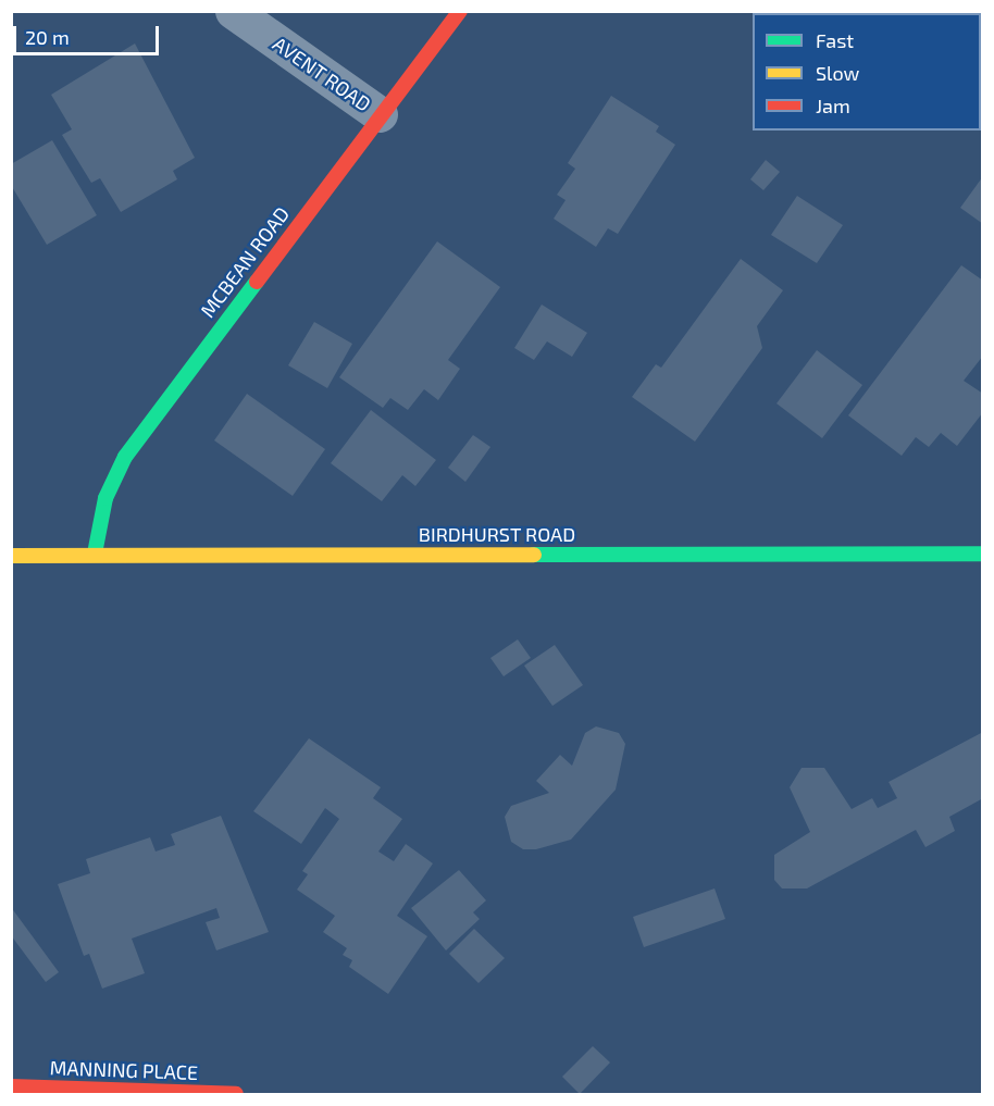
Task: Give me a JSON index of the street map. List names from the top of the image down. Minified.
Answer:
{"streets":{"street":["AVENT ROAD","MCBEAN ROAD","BIRDHURST ROAD","MANNING PLACE"]},"crossings":[["AVENT ROAD","MCBEAN ROAD"],["MCBEAN ROAD","BIRDHURST ROAD"]],"legend":["Fast","Slow","Jam"],"scale_bar":"20 m"}
